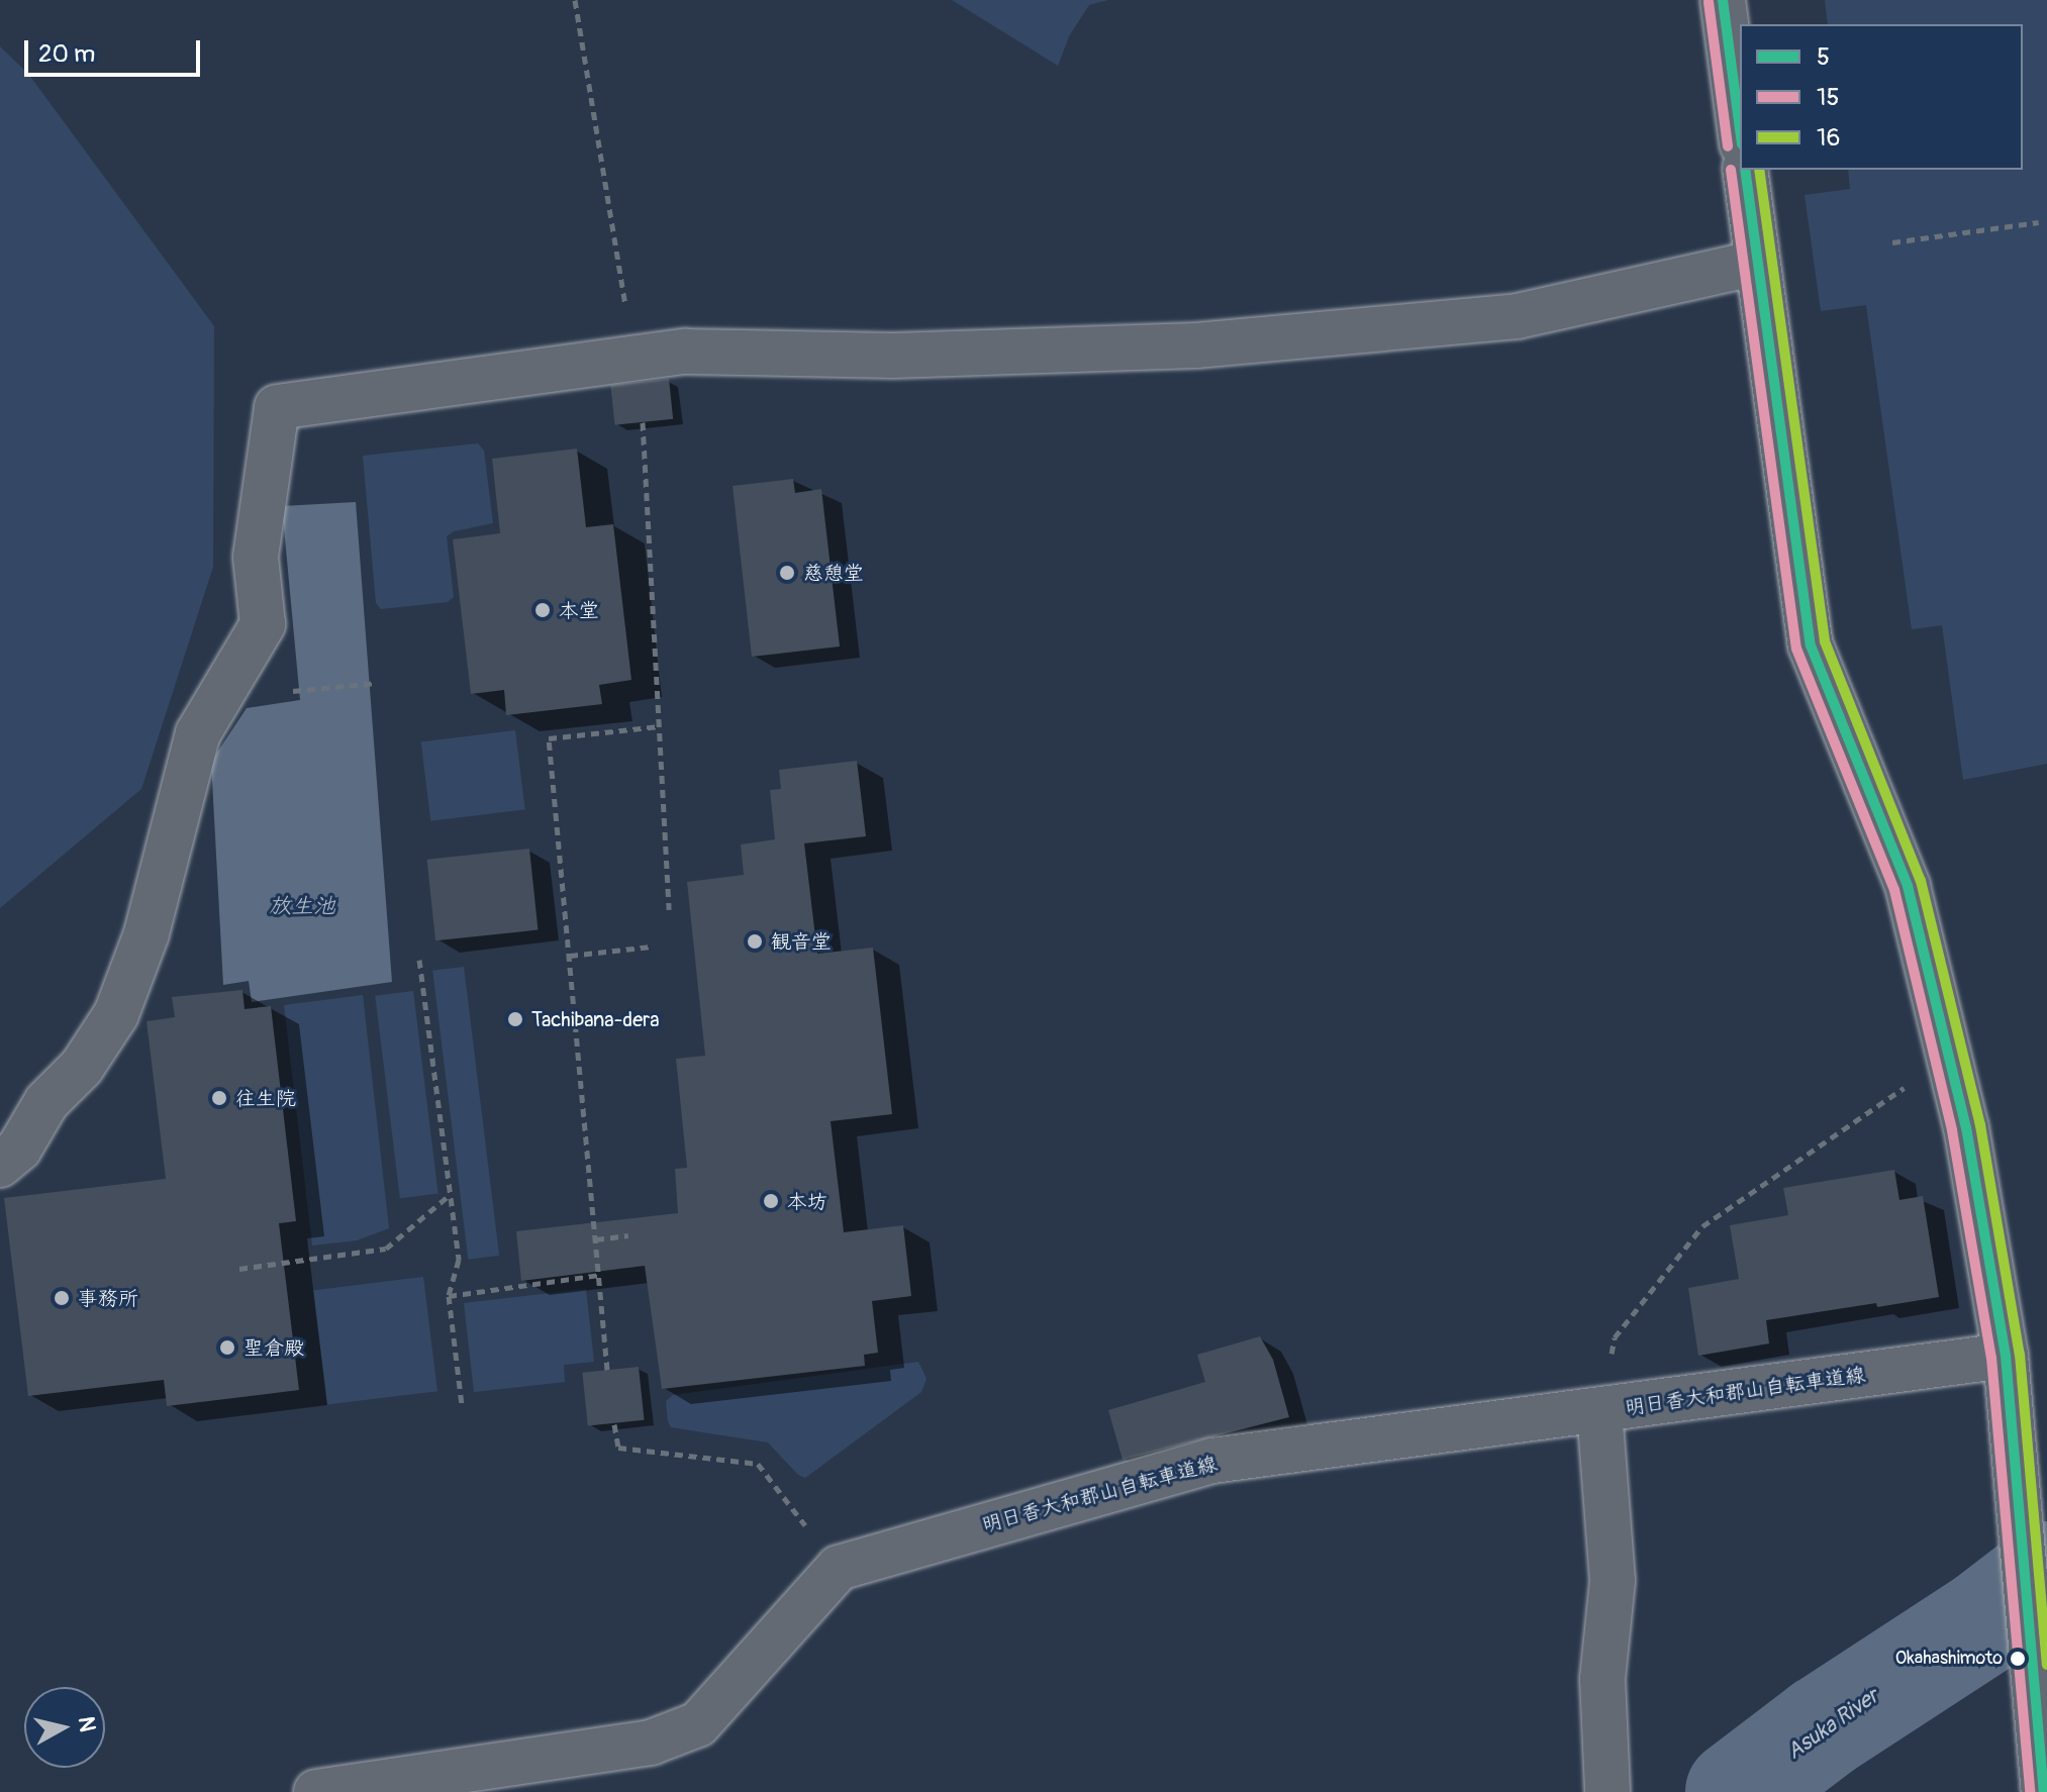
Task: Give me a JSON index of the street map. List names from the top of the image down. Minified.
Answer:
{"streets":{"street":["明日香大和郡山自転車道線"]},"water":["放生池","Asuka River"],"places":["慈憩堂","本堂","観音堂","Tachibana-dera","往生院","本坊","事務所","聖倉殿","Okahashimoto"],"lines":["transit line 5","transit line 15","transit line 16"],"legend":["5","15","16"],"scale_bar":"20 m","north":"right"}
